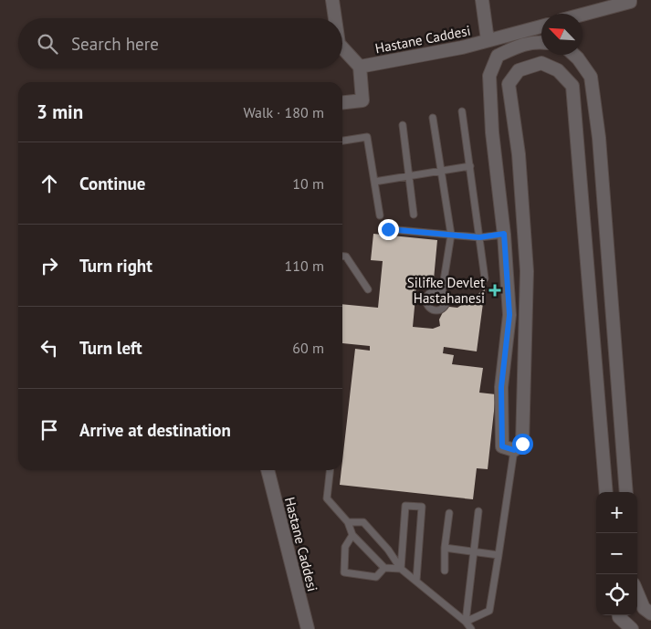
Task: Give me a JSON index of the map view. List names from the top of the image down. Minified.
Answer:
{"streets":{"street":["Hastane Caddesi"]},"places":{"health":["Silifke Devlet Hastahanesi"]},"north":"top left","page":{"search":"Search here","heading":["3 min","Walk · 180 m"],"list":[["Continue","10 m"],["Turn right","110 m"],["Turn left","60 m"],"Arrive at destination"],"map_buttons":["+","−"]}}
